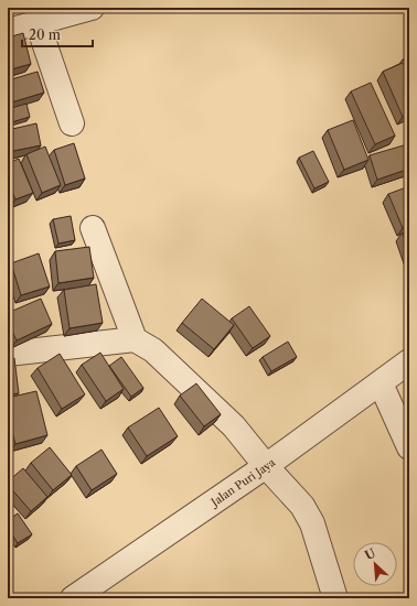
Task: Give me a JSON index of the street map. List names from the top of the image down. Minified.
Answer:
{"streets":{"street":["Jalan Puri Jaya"]},"scale_bar":"20 m","north":"top left"}
